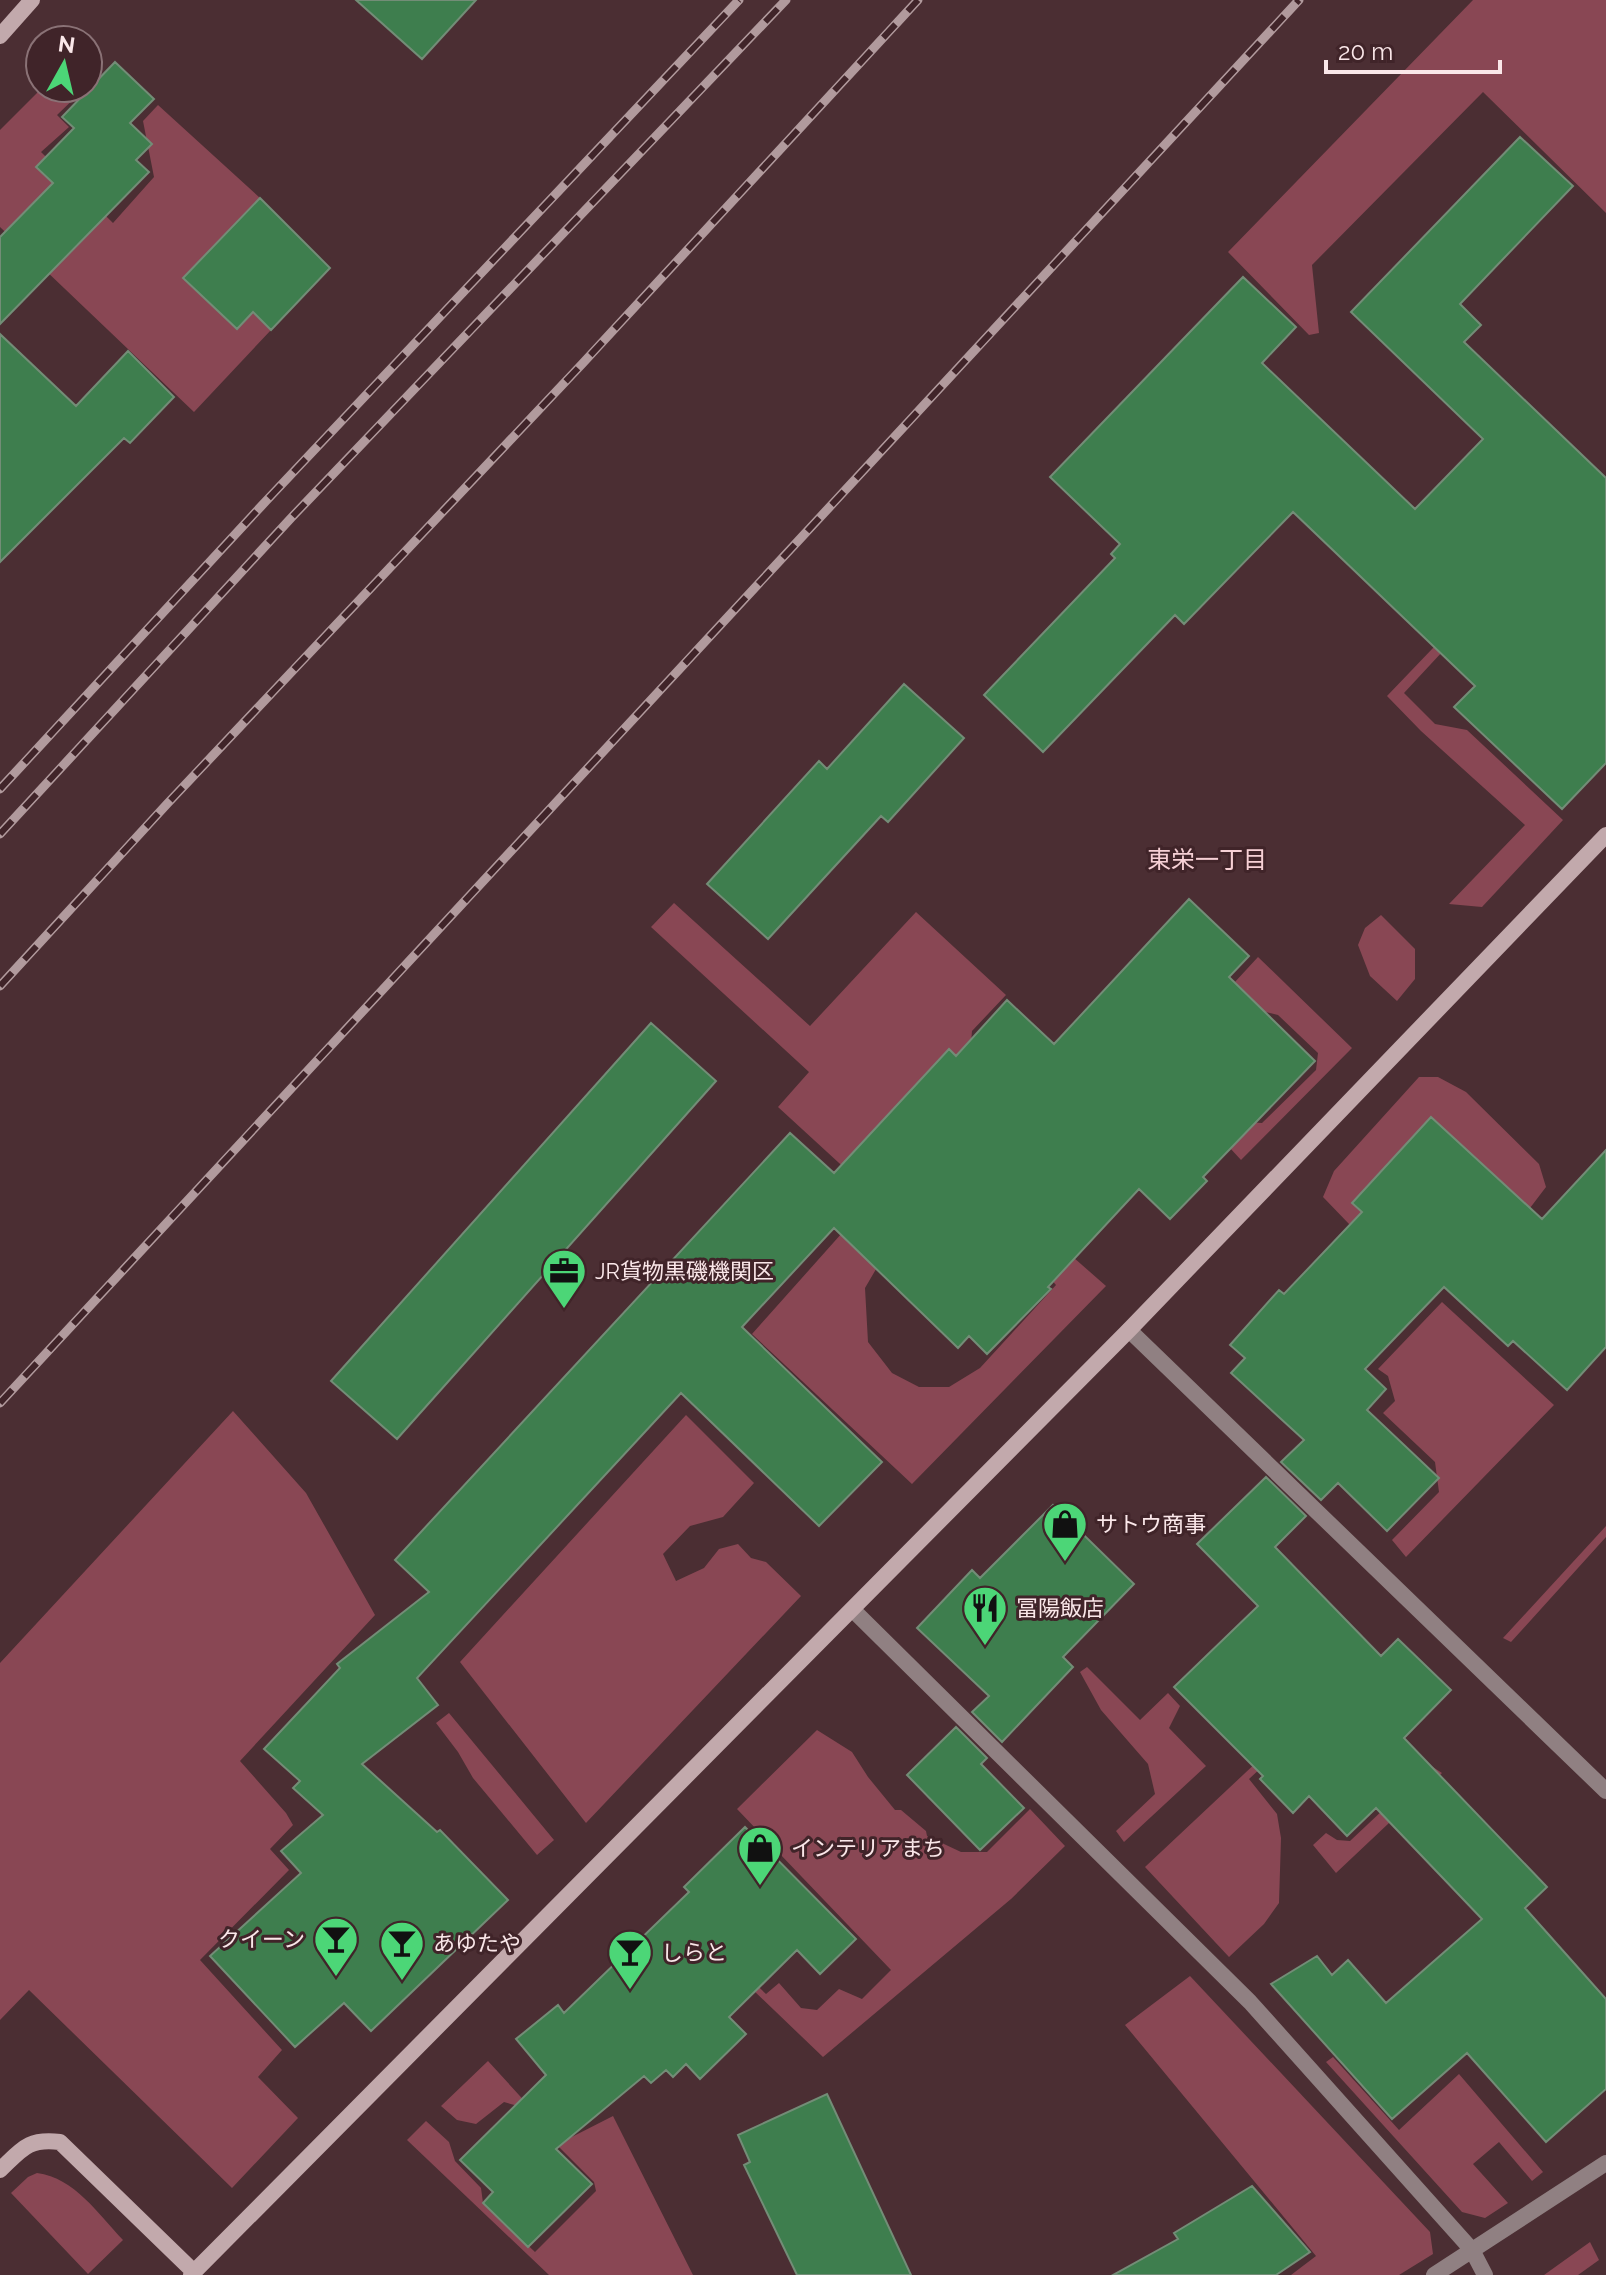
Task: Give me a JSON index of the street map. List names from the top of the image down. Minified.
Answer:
{"districts":["東栄一丁目"],"places":{"office":["JR貨物黒磯機関区"],"shop":["サトウ商事","インテリアまち"],"restaurant":["冨陽飯店"],"bar":["クイーン","あゆたや","しらと"]},"scale_bar":"20 m","north":"top"}
